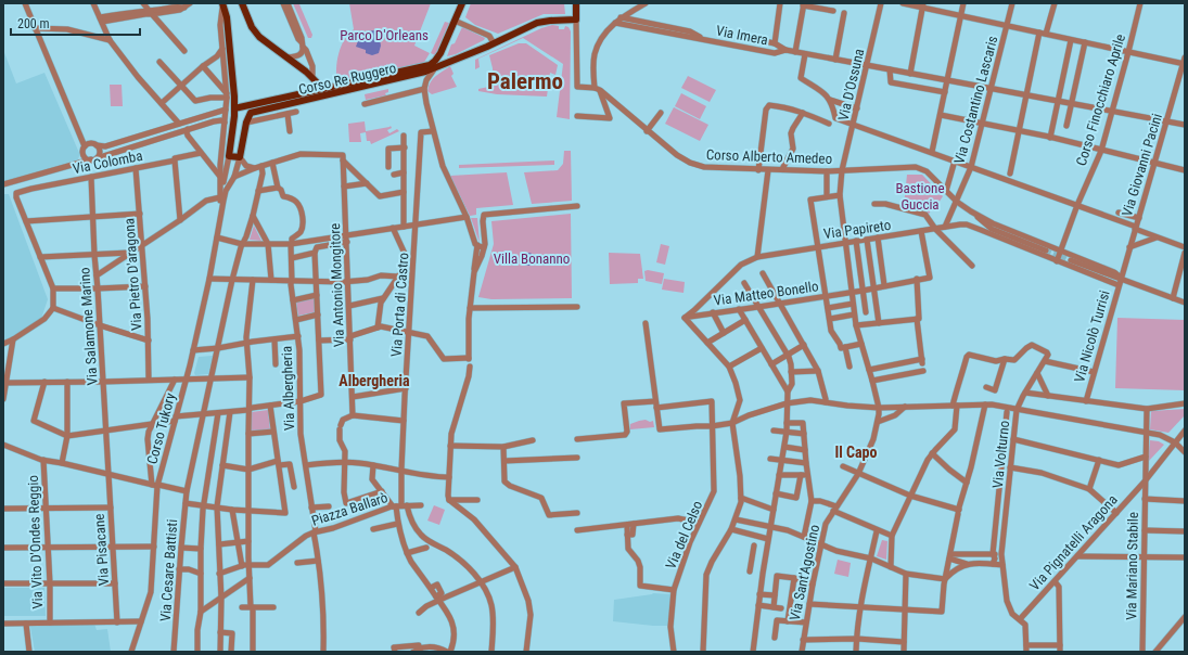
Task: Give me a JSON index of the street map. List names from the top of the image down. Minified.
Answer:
{"streets":{"main road":["Corso Re Ruggero","Corso Tukory"],"street":["Via Imera","Via D'Ossuna","Via Costantino Lascaris","Corso Finocchiaro Aprile","Corso Alberto Amedeo","Via Colomba","Via Giovanni Pacini","Via Papireto","Via Pietro D'aragona","Via Antonio Mongitore","Via Matteo Bonello","Via Porta di Castro","Via Salamone Marino","Via Nicolò Turrisi","Via Albergheria","Via Volturno","Piazza Ballarò","Via del Celso","Via Vito D'Ondes Reggio","Via Pignatelli Aragona","Via Pisacane","Via Mariano Stabile","Via Cesare Battisti","Via Sant'Agostino"]},"crossings":[["Via Imera","Via D'Ossuna"],["Via Imera","Via Costantino Lascaris"],["Via Imera","Corso Finocchiaro Aprile"],["Via Imera","Via Giovanni Pacini"],["Corso Re Ruggero","Corso Tukory"],["Via D'Ossuna","Corso Alberto Amedeo"],["Via D'Ossuna","Via Papireto"],["Via D'Ossuna","Via Matteo Bonello"],["Via D'Ossuna","Via Sant'Agostino"],["Via Costantino Lascaris","Corso Alberto Amedeo"],["Via Costantino Lascaris","Via Papireto"],["Corso Finocchiaro Aprile","Corso Alberto Amedeo"],["Corso Finocchiaro Aprile","Via Papireto"],["Corso Alberto Amedeo","Via Giovanni Pacini"],["Corso Alberto Amedeo","Via Nicolò Turrisi"],["Via Colomba","Via Pietro D'aragona"],["Via Colomba","Via Salamone Marino"],["Via Giovanni Pacini","Via Nicolò Turrisi"],["Via Papireto","Via Matteo Bonello"],["Via Matteo Bonello","Via Sant'Agostino"],["Via Porta di Castro","Piazza Ballarò"],["Via Salamone Marino","Via Pisacane"],["Via Albergheria","Piazza Ballarò"],["Via Albergheria","Via Cesare Battisti"],["Via Volturno","Via Pignatelli Aragona"],["Via Pignatelli Aragona","Via Mariano Stabile"]],"districts":["Palermo","Albergheria","Il Capo"],"parks":["Parco D'Orleans","Bastione Guccia","Villa Bonanno"],"scale_bar":"200 m"}
